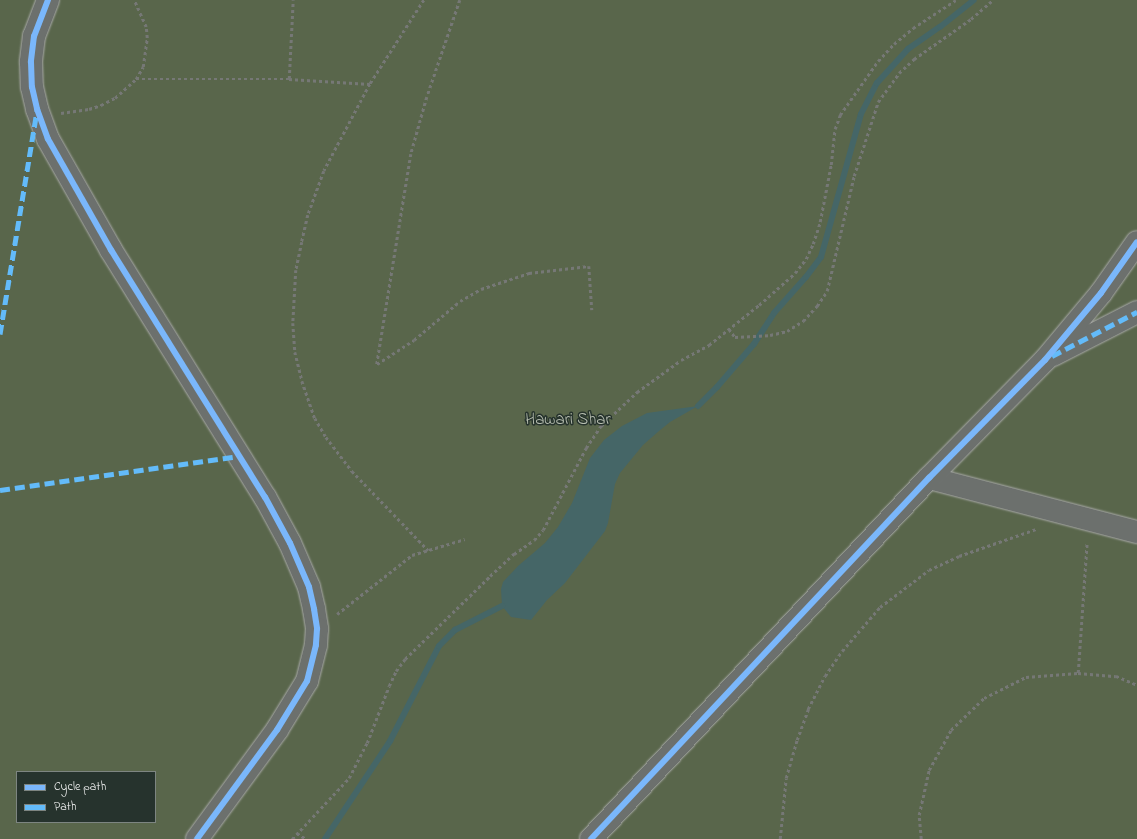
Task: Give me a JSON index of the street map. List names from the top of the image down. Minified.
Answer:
{"parks":["Hawari Shar"],"legend":["Cycle path","Path"]}
